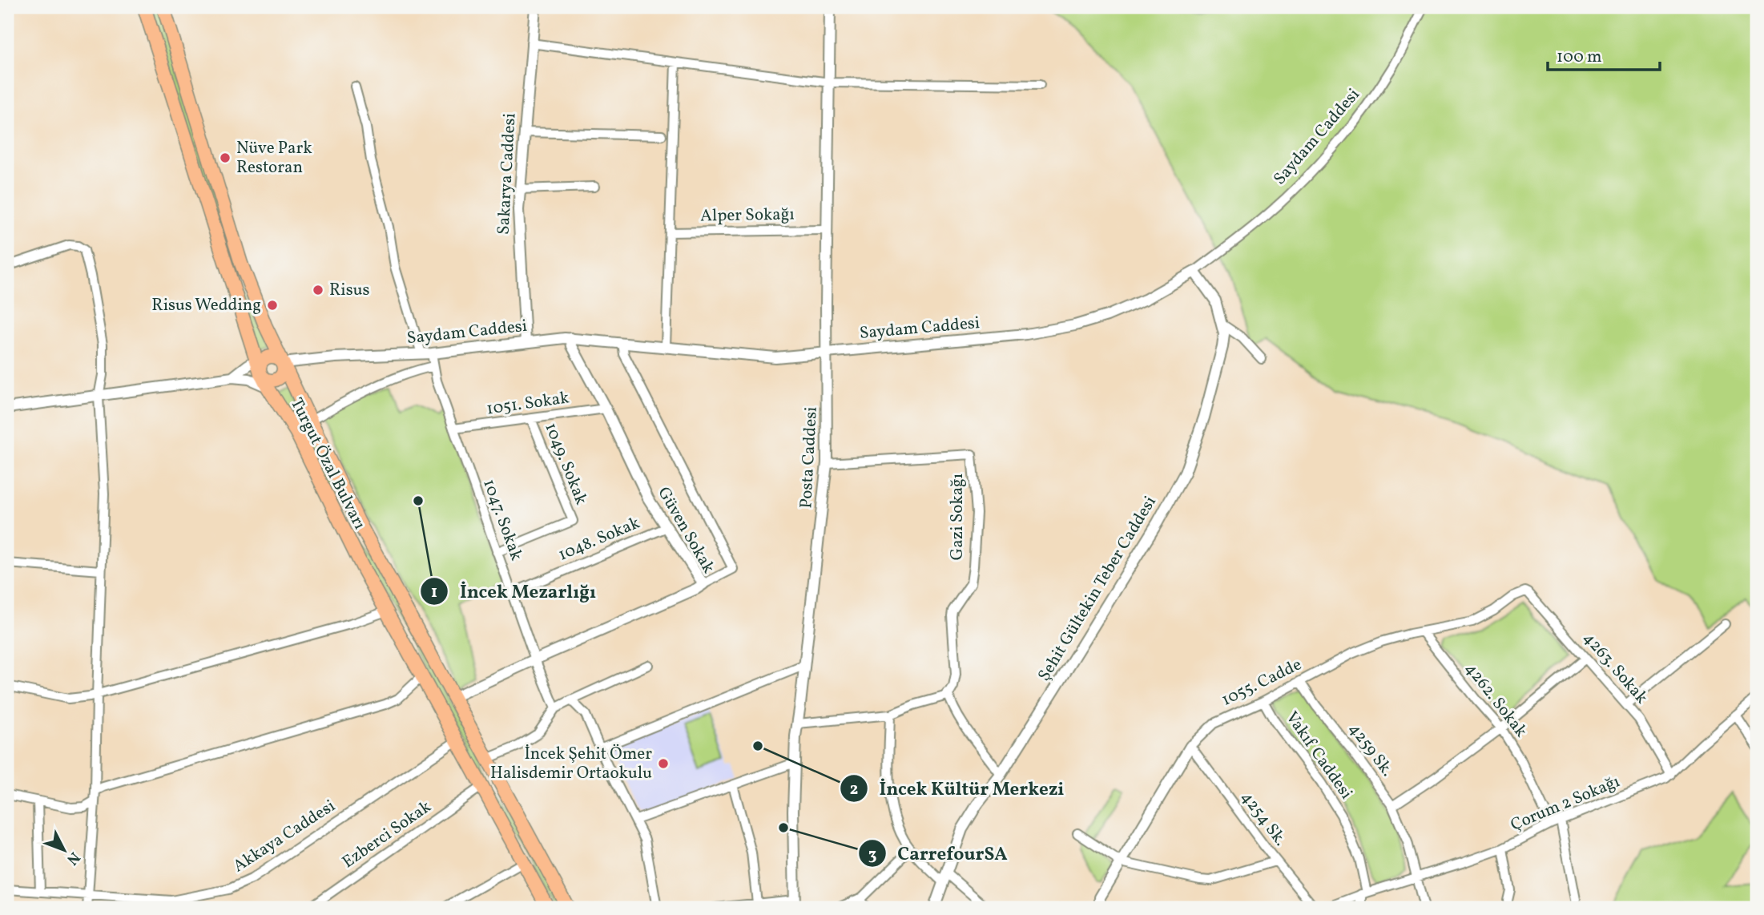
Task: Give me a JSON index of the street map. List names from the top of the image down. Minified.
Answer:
{"streets":{"main road":["Turgut Özal Bulvarı"],"street":["Saydam Caddesi","Sakarya Caddesi","Alper Sokağı","1051. Sokak","Posta Caddesi","1049. Sokak","Gazi Sokağı","1047. Sokak","Güven Sokak","1048. Sokak","Şehit Gültekin Teber Caddesi","4263. Sokak","1055. Cadde","4262. Sokak","4259 Sk.","Vakıf Caddesi","Çorum 2 Sokağı","4254 Sk.","Ezberci Sokak","Akkaya Caddesi"]},"crossings":[["Saydam Caddesi","Sakarya Caddesi"],["Saydam Caddesi","Posta Caddesi"],["Saydam Caddesi","Turgut Özal Bulvarı"],["Saydam Caddesi","1047. Sokak"],["Saydam Caddesi","Güven Sokak"],["Saydam Caddesi","Şehit Gültekin Teber Caddesi"],["Alper Sokağı","Posta Caddesi"],["1051. Sokak","1049. Sokak"],["1051. Sokak","1047. Sokak"],["1051. Sokak","Güven Sokak"],["Posta Caddesi","Gazi Sokağı"],["Turgut Özal Bulvarı","Güven Sokak"],["Turgut Özal Bulvarı","Ezberci Sokak"],["Turgut Özal Bulvarı","Akkaya Caddesi"],["1049. Sokak","1047. Sokak"],["1047. Sokak","Güven Sokak"],["1047. Sokak","1048. Sokak"],["Güven Sokak","1048. Sokak"],["4263. Sokak","1055. Cadde"],["4263. Sokak","Çorum 2 Sokağı"],["1055. Cadde","4262. Sokak"],["1055. Cadde","4259 Sk."],["1055. Cadde","Vakıf Caddesi"],["1055. Cadde","4254 Sk."],["4262. Sokak","Çorum 2 Sokağı"],["4259 Sk.","Çorum 2 Sokağı"],["Vakıf Caddesi","Çorum 2 Sokağı"]],"places":["Nüve Park Restoran","Risus","Risus Wedding","İncek Mezarlığı","İncek Kültür Merkezi","İncek Şehit Ömer Halisdemir Ortaokulu","CarrefourSA"],"scale_bar":"100 m","north":"bottom right"}
